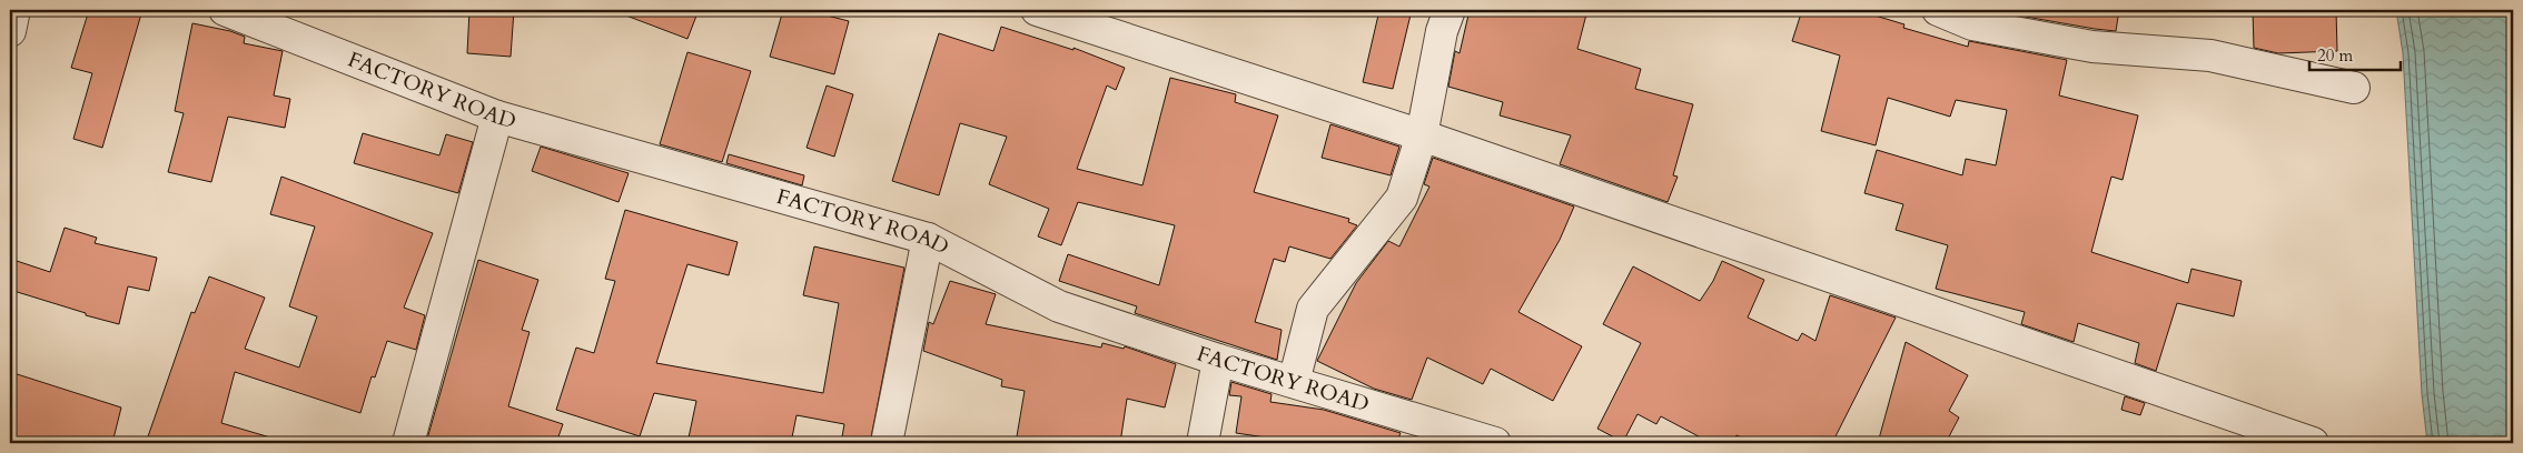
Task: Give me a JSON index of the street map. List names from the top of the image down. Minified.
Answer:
{"streets":{"street":["FACTORY ROAD"]},"scale_bar":"20 m"}
